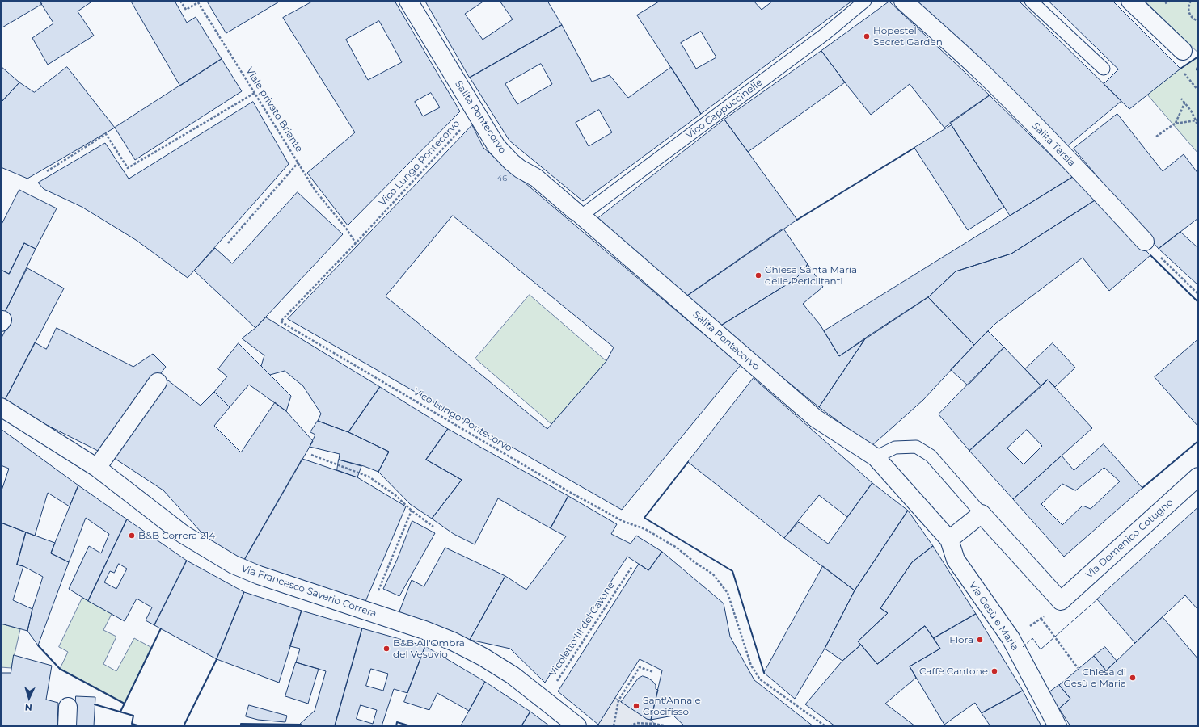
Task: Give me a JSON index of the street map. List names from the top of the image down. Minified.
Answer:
{"streets":{"street":["Salita Pontecorvo","Salita Tarsia","Via Domenico Cotugno","Via Francesco Saverio Correra","Via Gesù e Maria"],"lane":["Vico Cappuccinelle"],"path":["Viale privato Briante","Vico Lungo Pontecorvo","Vicoletto III del Cavone"]},"crossings":[["Vico Cappuccinelle","Salita Pontecorvo"],["Viale privato Briante","Vico Lungo Pontecorvo"],["Salita Pontecorvo","Vico Lungo Pontecorvo"],["Salita Pontecorvo","Via Gesù e Maria"],["Via Francesco Saverio Correra","Vicoletto III del Cavone"]],"places":["Hopestel Secret Garden","Chiesa Santa Maria delle Periclitanti","B&B Correra 214","Flora","B&B All'Ombra del Vesuvio","Caffè Cantone","Chiesa di Gesù e Maria","Sant'Anna e Crocifisso"],"house_numbers":["46"],"north":"bottom"}
